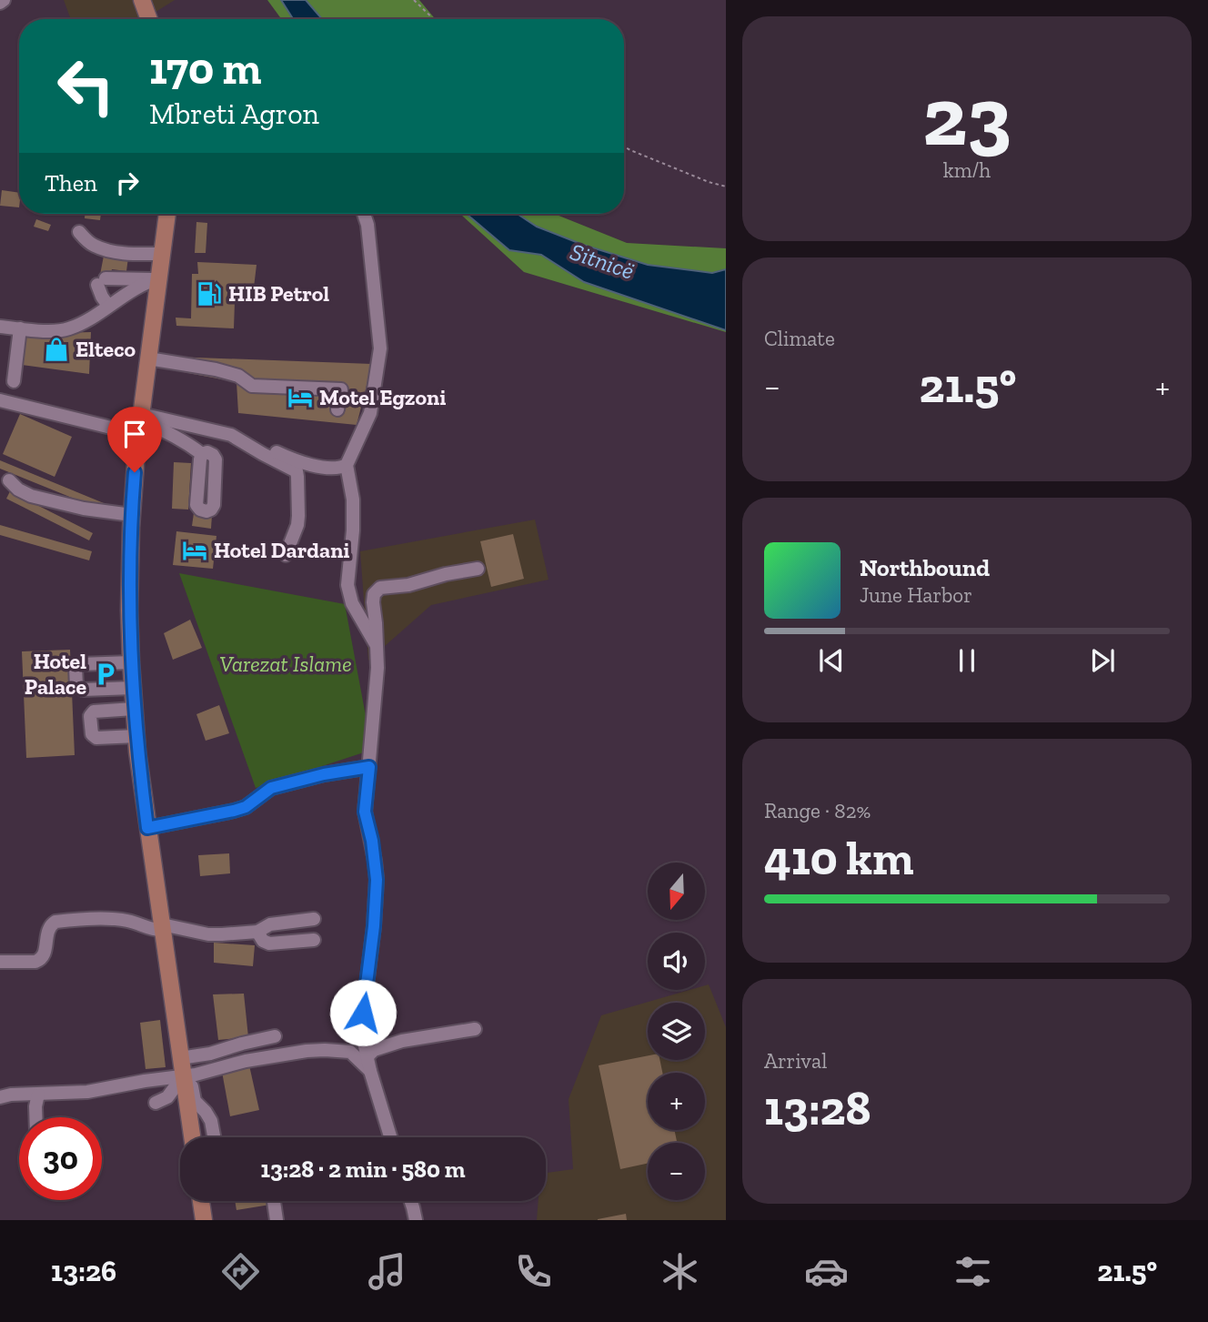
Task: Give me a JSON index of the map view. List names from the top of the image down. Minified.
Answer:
{"water":["Sitnicë"],"parks":["Varezat Islame"],"places":{"fuel station":["HIB Petrol"],"shop":["Elteco"],"hotel":["Motel Egzoni","Hotel Dardani"],"parking":["Hotel Palace"]},"north":"bottom","page":{"tile":[["23","km/h"],"Climate",["Range · 82%","410 km"],["Arrival","13:28"]],"turn":["170 m","Mbreti Agron"],"then":"Then","heat":["−","21.5°","+"],"song":["Northbound","June Harbor"],"map_buttons":["+","−"],"limit":"30","trip":"13:28 · 2 min · 580 m","tabs":["13:26","21.5°"]}}
